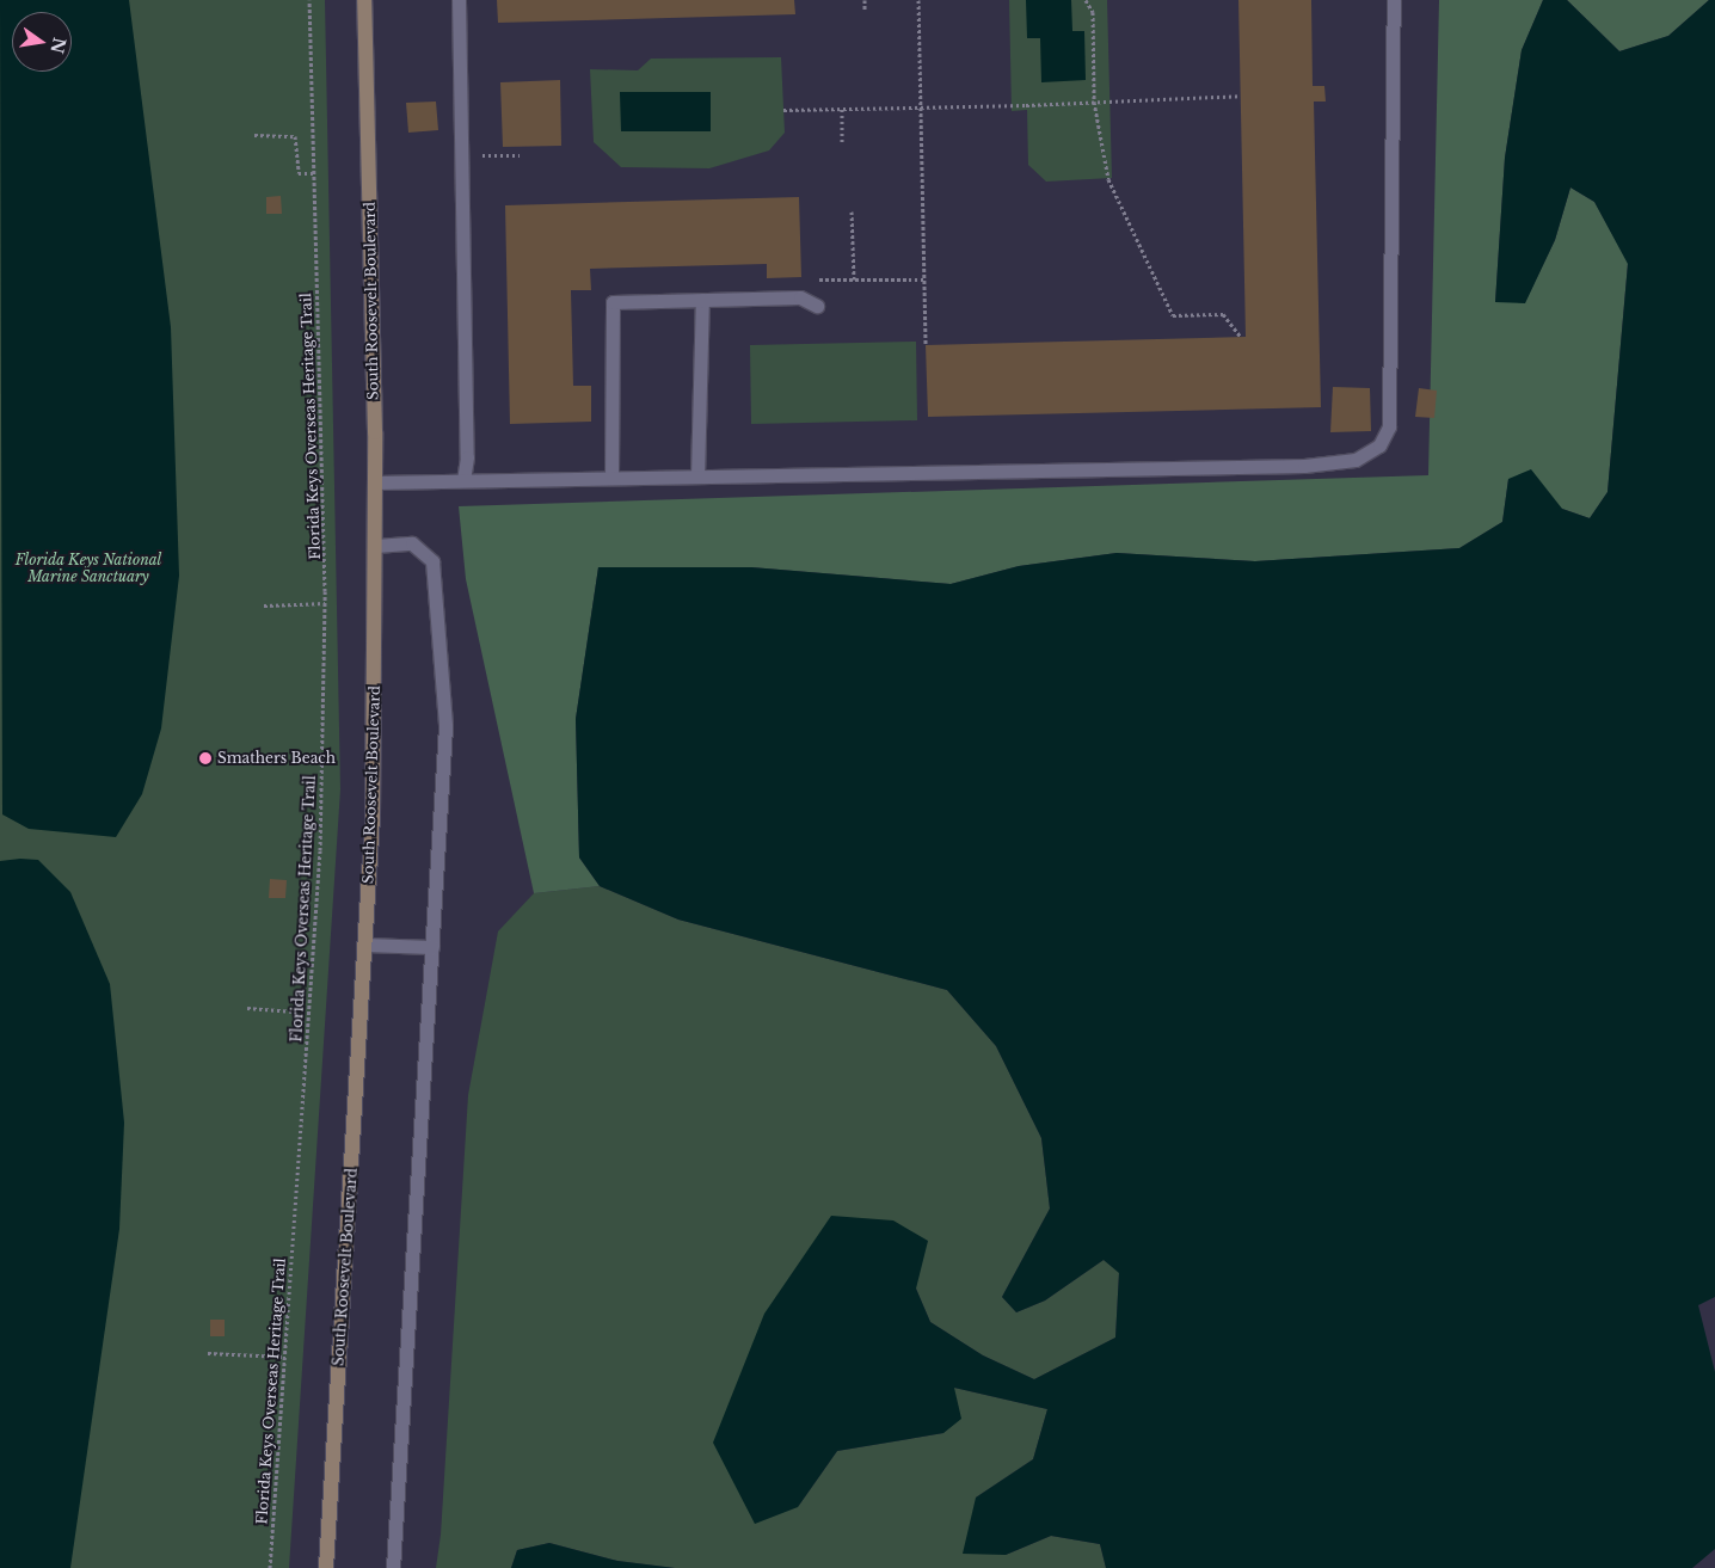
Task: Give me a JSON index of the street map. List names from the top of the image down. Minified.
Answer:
{"streets":{"main road":["South Roosevelt Boulevard"],"path":["Florida Keys Overseas Heritage Trail"]},"parks":["Florida Keys National Marine Sanctuary"],"places":["Smathers Beach"],"north":"right"}
